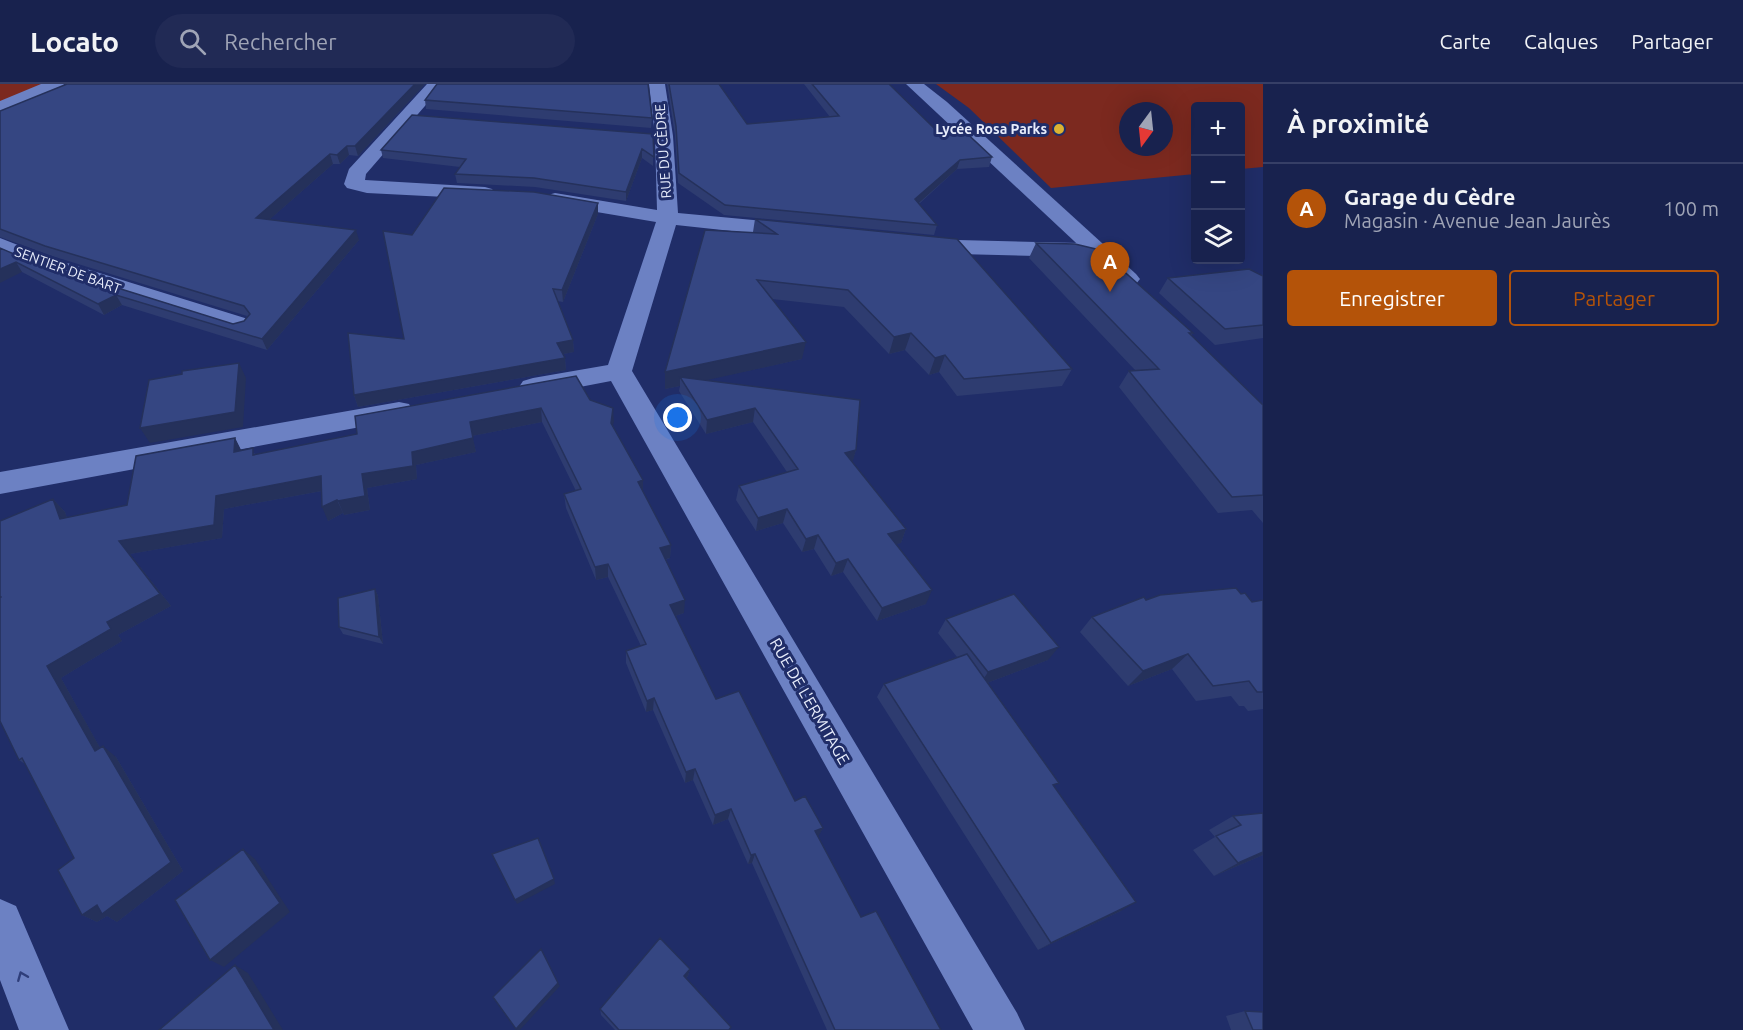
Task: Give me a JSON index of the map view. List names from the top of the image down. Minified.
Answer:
{"streets":{"street":["RUE DU CÈDRE","SENTIER DE BART","RUE DE L'ERMITAGE"]},"places":["Lycée Rosa Parks"],"north":"bottom","page":{"header":"Locato","search":"Rechercher","nav":["Carte","Calques","Partager"],"heading":"À proximité","map_buttons":["+","−"],"list":[{"mark":"A","name":"Garage du Cèdre","note":"Magasin · Avenue Jean Jaurès","value":"100 m"}],"pins":"A","buttons":["Enregistrer","Partager"]}}
